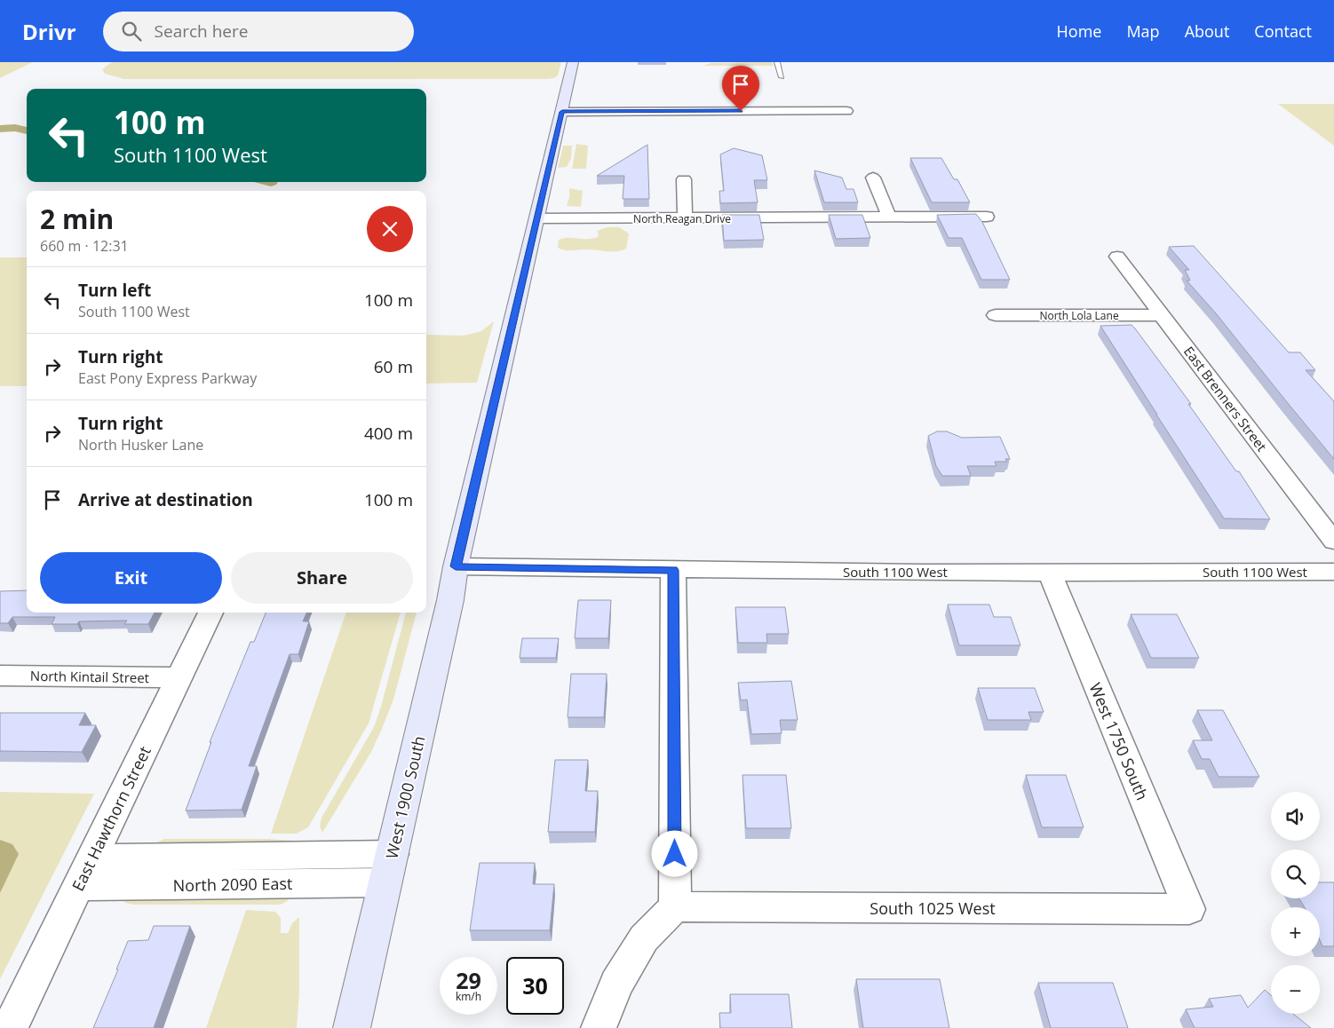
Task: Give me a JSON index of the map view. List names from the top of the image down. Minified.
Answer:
{"streets":{"street":["North Reagan Drive","North Lola Lane","East Brenners Street","South 1100 West","North Kintail Street","West 1750 South","West 1900 South","East Hawthorn Street","North 2090 East","South 1025 West"]},"crossings":[["North Reagan Drive","West 1900 South"],["North Lola Lane","East Brenners Street"],["South 1100 West","West 1750 South"],["South 1100 West","West 1900 South"],["North Kintail Street","East Hawthorn Street"],["West 1750 South","South 1025 West"],["West 1900 South","North 2090 East"],["East Hawthorn Street","North 2090 East"]],"page":{"header":"Drivr","search":"Search here","nav":["Home","Map","About","Contact"],"turn":["100 m","South 1100 West"],"heading":["2 min","660 m · 12:31"],"list":[{"name":"Turn left","note":"South 1100 West","value":"100 m"},{"name":"Turn right","note":"East Pony Express Parkway","value":"60 m"},{"name":"Turn right","note":"North Husker Lane","value":"400 m"},{"name":"Arrive at destination","value":"100 m"}],"buttons":["Exit","Share"],"map_buttons":["+","−"],"speed":"29 km/h","limit":"30"}}
